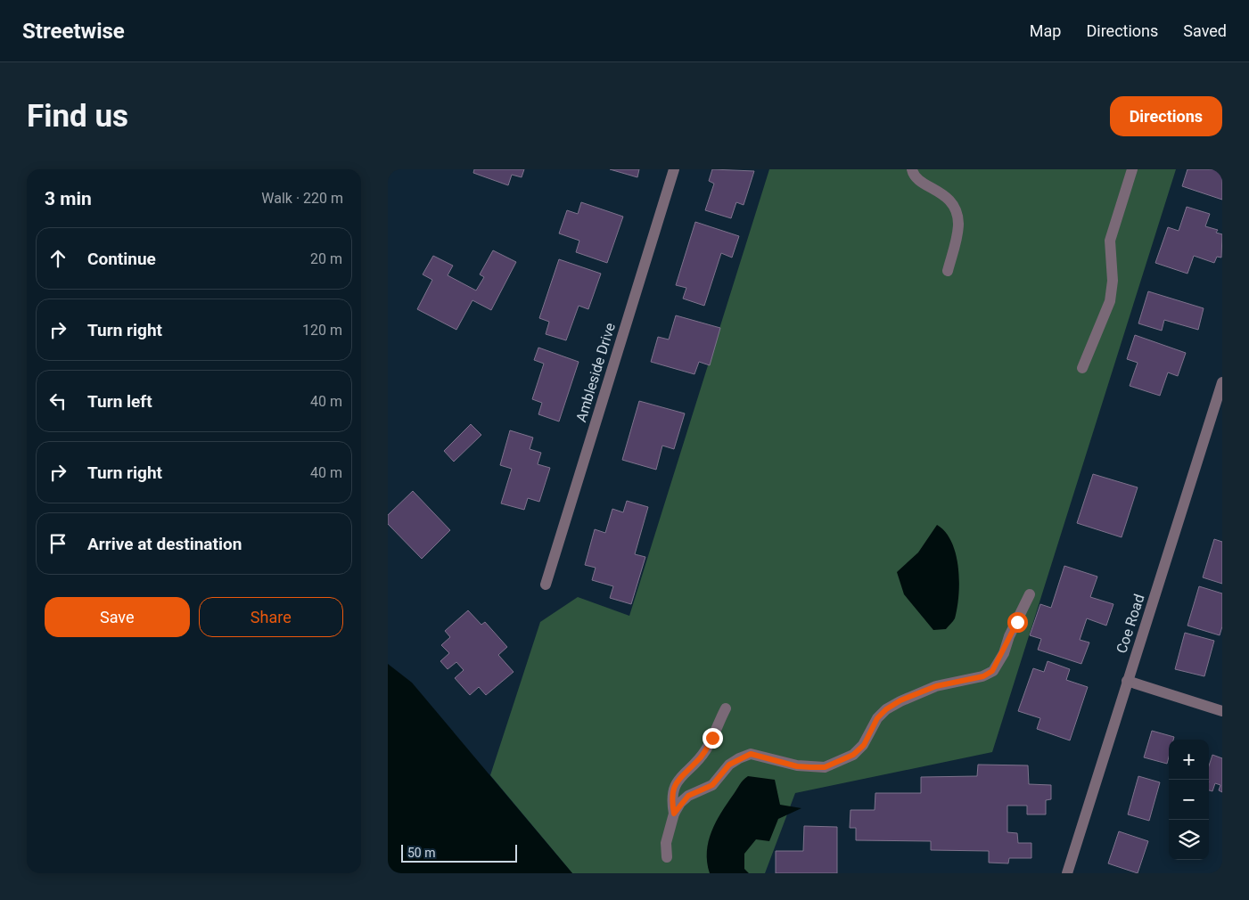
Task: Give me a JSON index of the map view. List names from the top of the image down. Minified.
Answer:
{"streets":{"street":["Ambleside Drive","Coe Road"]},"scale_bar":"50 m","page":{"header":"Streetwise","nav":["Map","Directions","Saved"],"buttons":["Directions",["Save","Share"]],"title":"Find us","heading":["3 min","Walk · 220 m"],"list":[["Continue","20 m"],["Turn right","120 m"],["Turn left","40 m"],["Turn right","40 m"],"Arrive at destination"],"map_buttons":["+","−"],"scale":"50 m"}}
